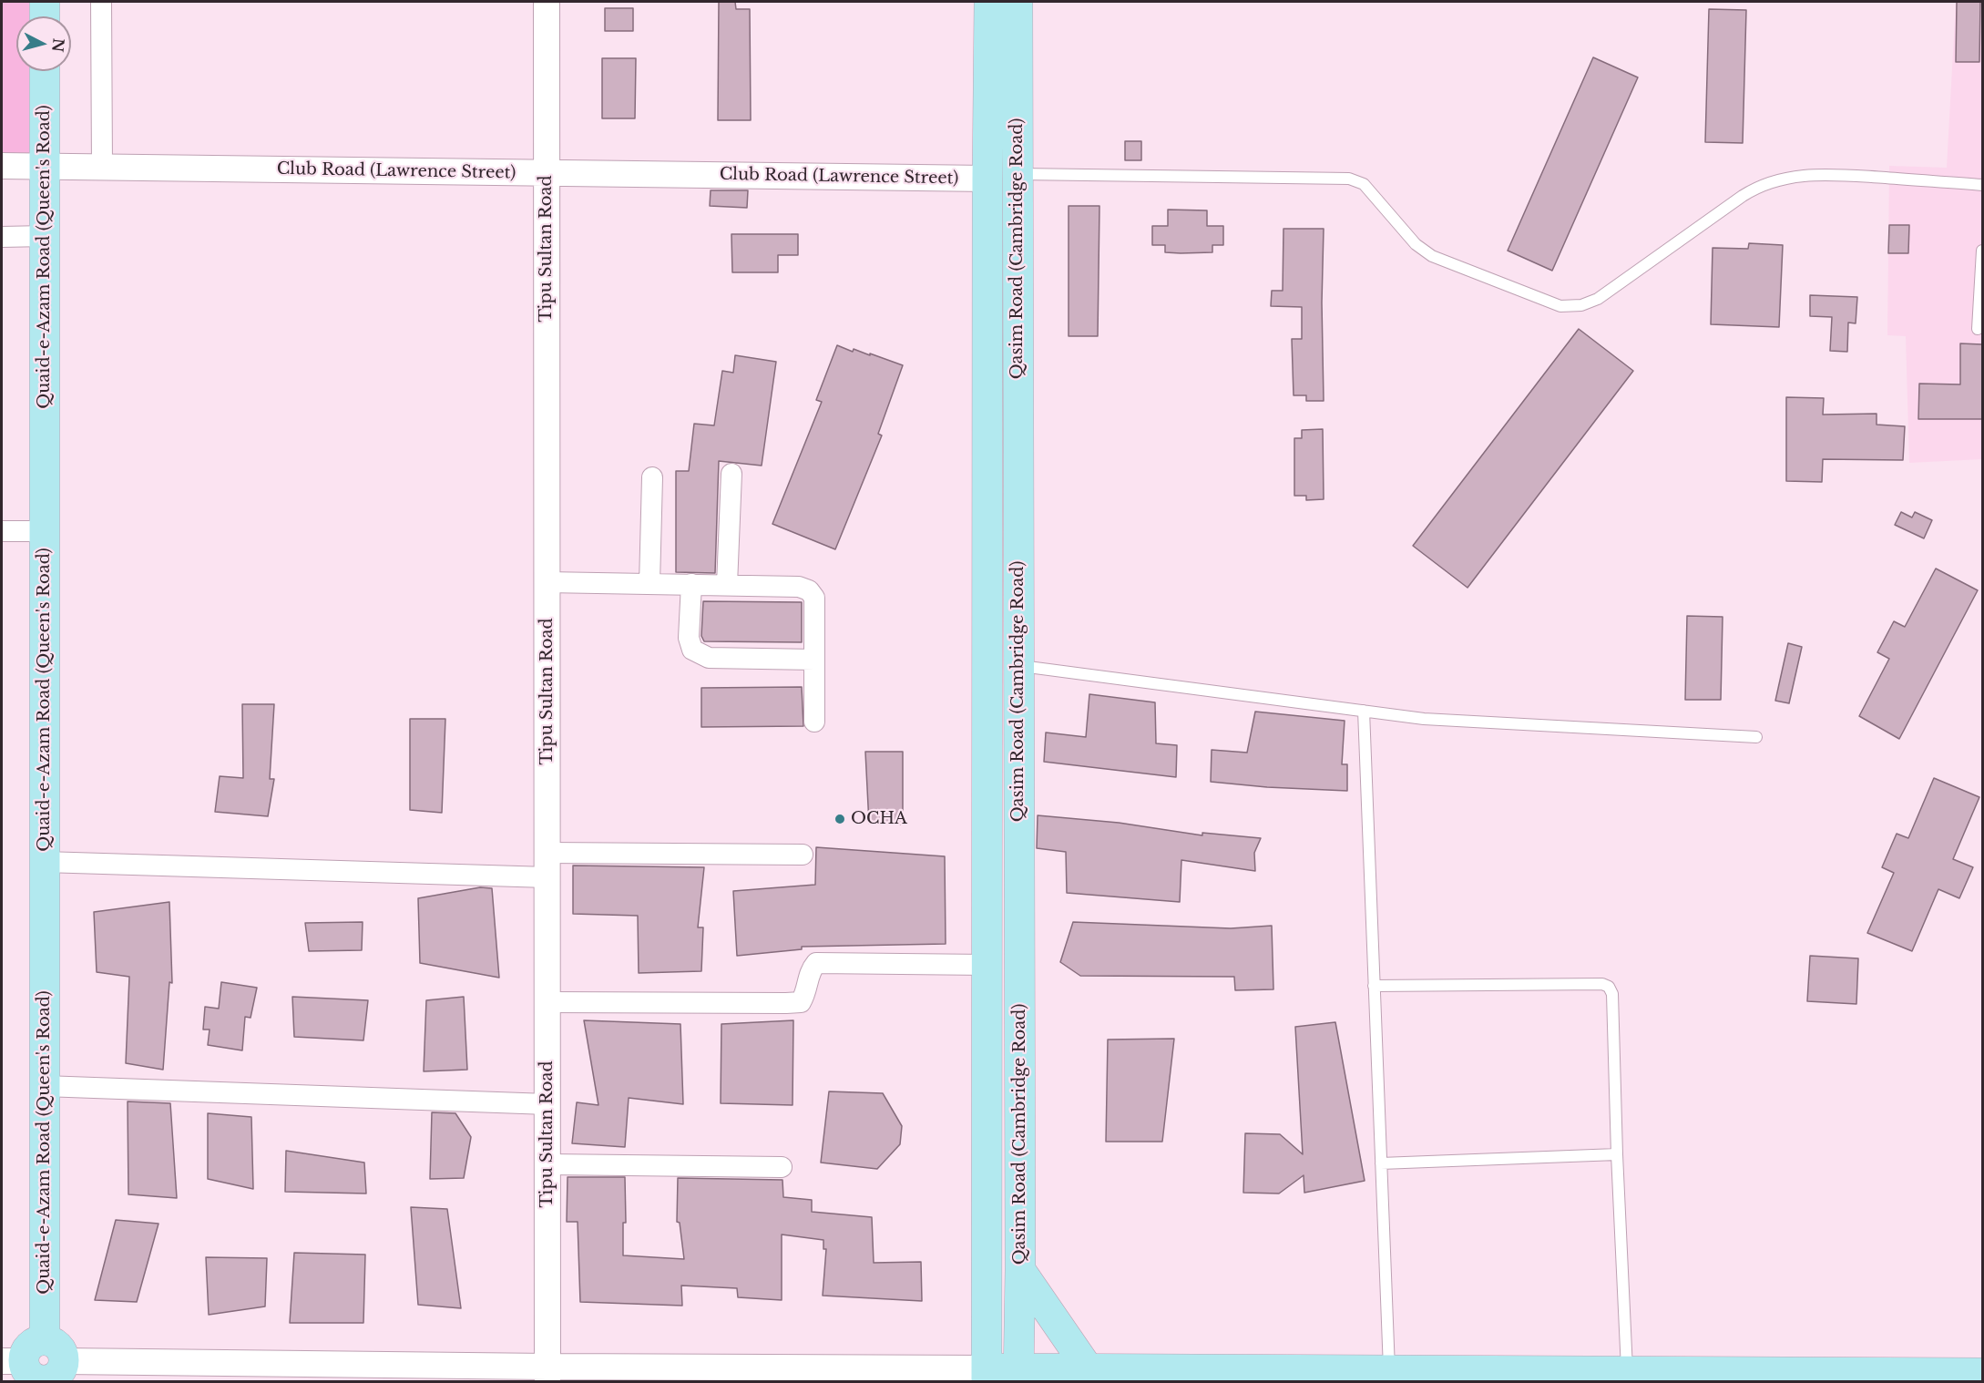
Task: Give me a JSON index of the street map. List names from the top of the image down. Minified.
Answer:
{"streets":{"main road":["Qasim Road (Cambridge Road)","Quaid-e-Azam Road (Queen's Road)"],"street":["Club Road (Lawrence Street)","Tipu Sultan Road"]},"crossings":[["Club Road (Lawrence Street)","Tipu Sultan Road"],["Club Road (Lawrence Street)","Qasim Road (Cambridge Road)"],["Club Road (Lawrence Street)","Quaid-e-Azam Road (Queen's Road)"]],"places":["OCHA"],"north":"right"}
